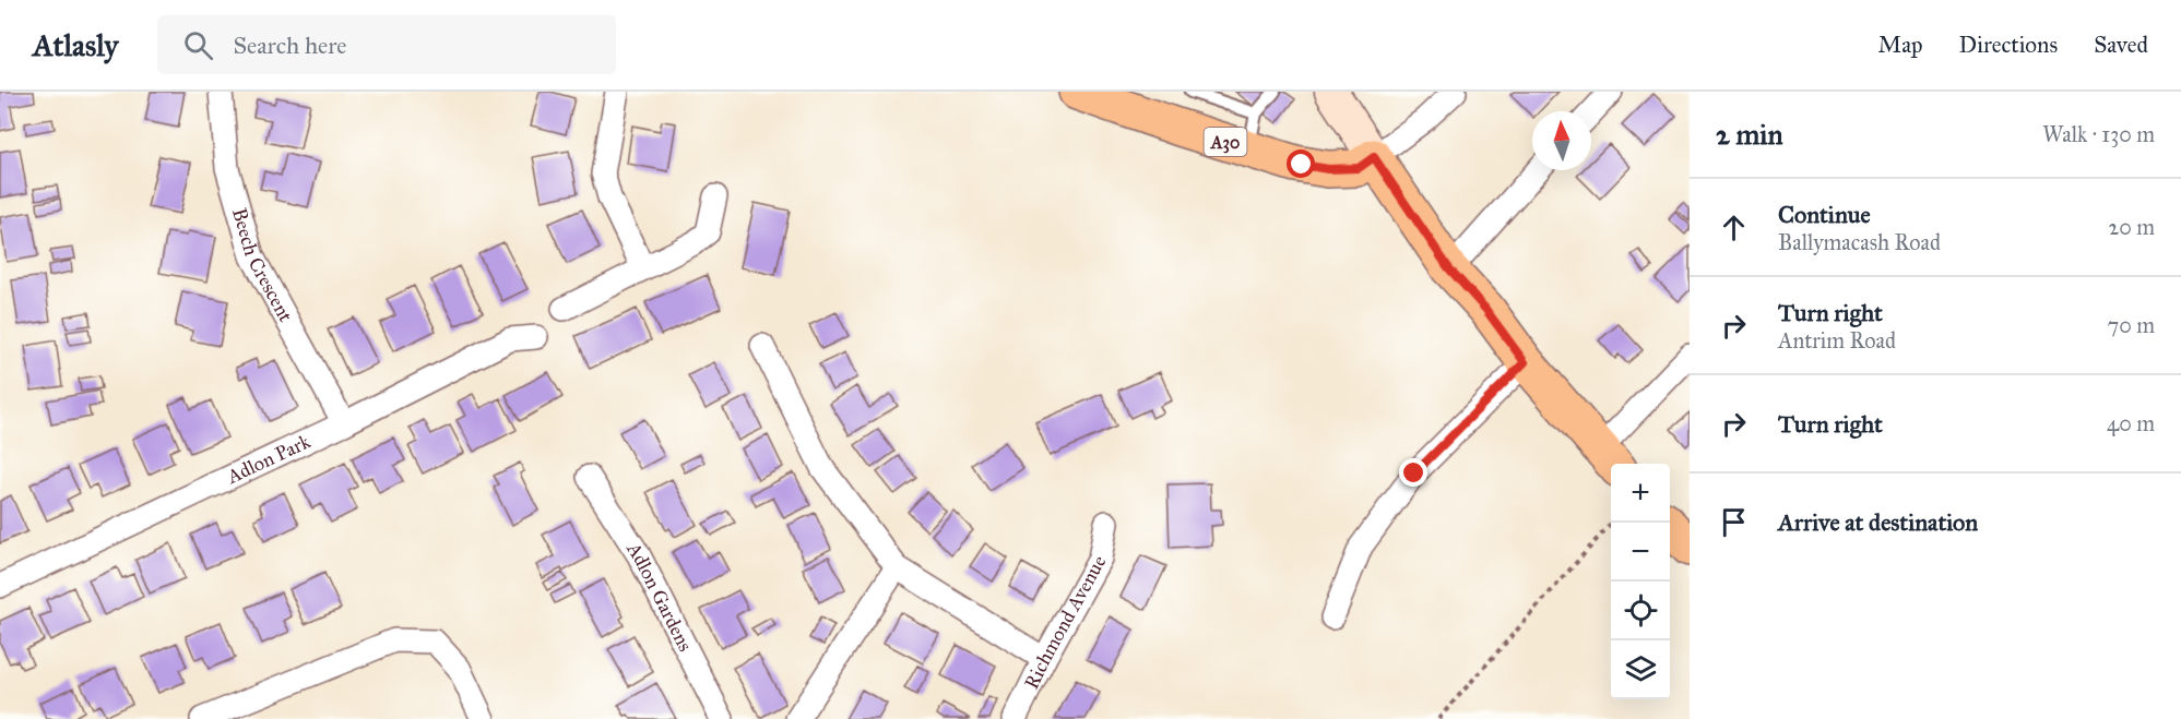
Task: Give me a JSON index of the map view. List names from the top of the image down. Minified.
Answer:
{"streets":{"main road":["A30"],"street":["Beech Crescent","Adlon Park","Adlon Gardens","Richmond Avenue"]},"crossings":[["Beech Crescent","Adlon Park"]],"north":"top","page":{"header":"Atlasly","search":"Search here","nav":["Map","Directions","Saved"],"heading":["2 min","Walk · 130 m"],"list":[["Continue","Ballymacash Road","20 m"],["Turn right","Antrim Road","70 m"],["Turn right","40 m"],"Arrive at destination"],"map_buttons":["+","−"]}}
